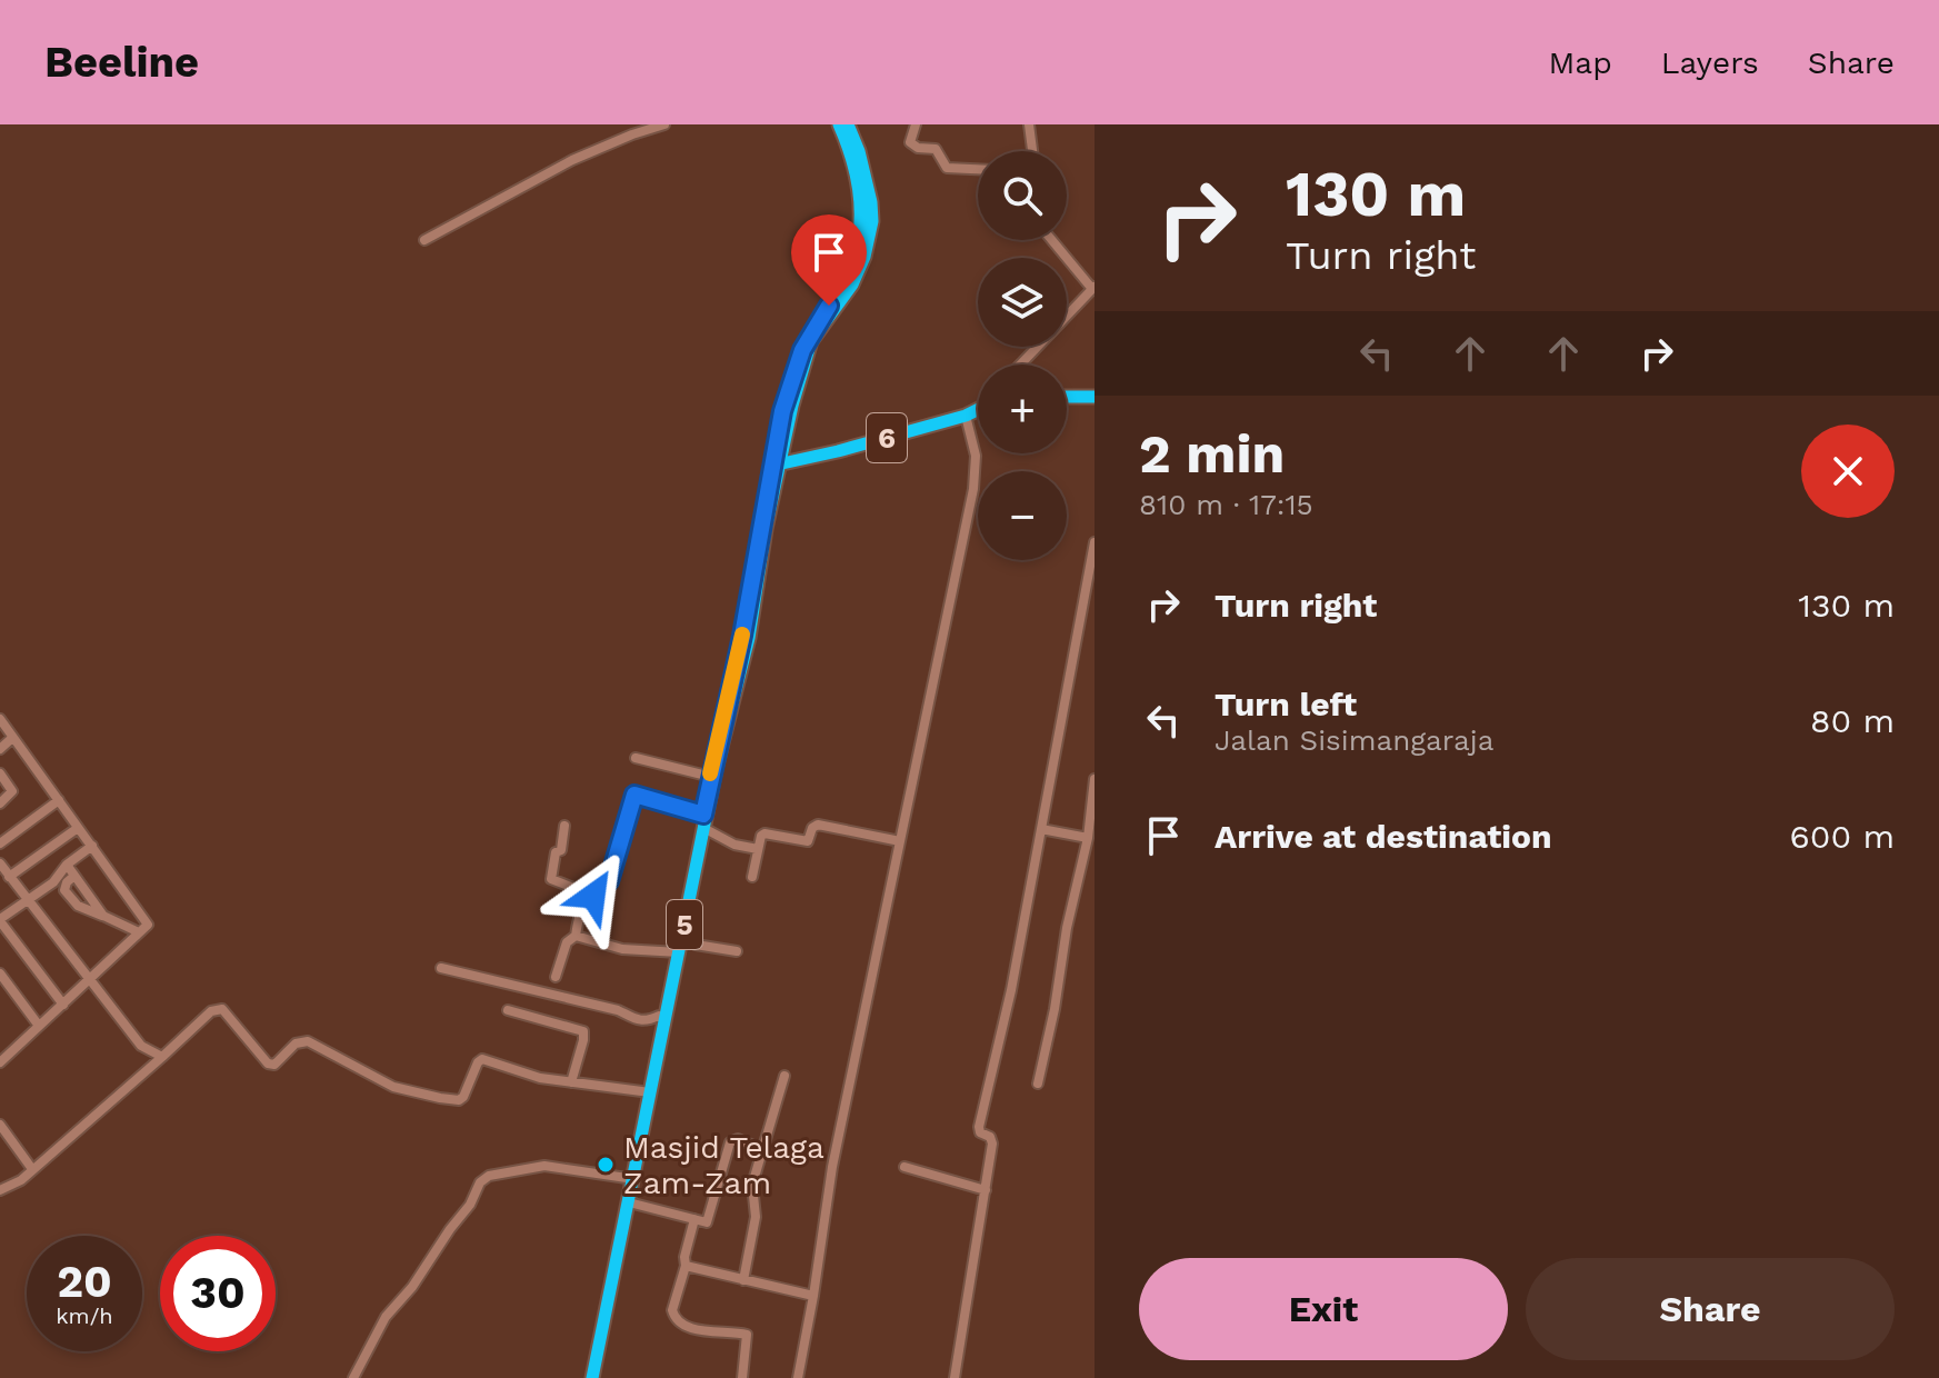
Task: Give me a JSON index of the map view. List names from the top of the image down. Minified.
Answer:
{"streets":{"highway":["6","5"]},"crossings":[["6","5"]],"places":["Masjid Telaga Zam-Zam"],"page":{"header":"Beeline","nav":["Map","Layers","Share"],"turn":["130 m","Turn right"],"map_buttons":["+","−"],"heading":["2 min","810 m · 17:15"],"list":[{"name":"Turn right","value":"130 m"},{"name":"Turn left","note":"Jalan Sisimangaraja","value":"80 m"},{"name":"Arrive at destination","value":"600 m"}],"speed":"20 km/h","limit":"30","buttons":["Exit","Share"]}}
